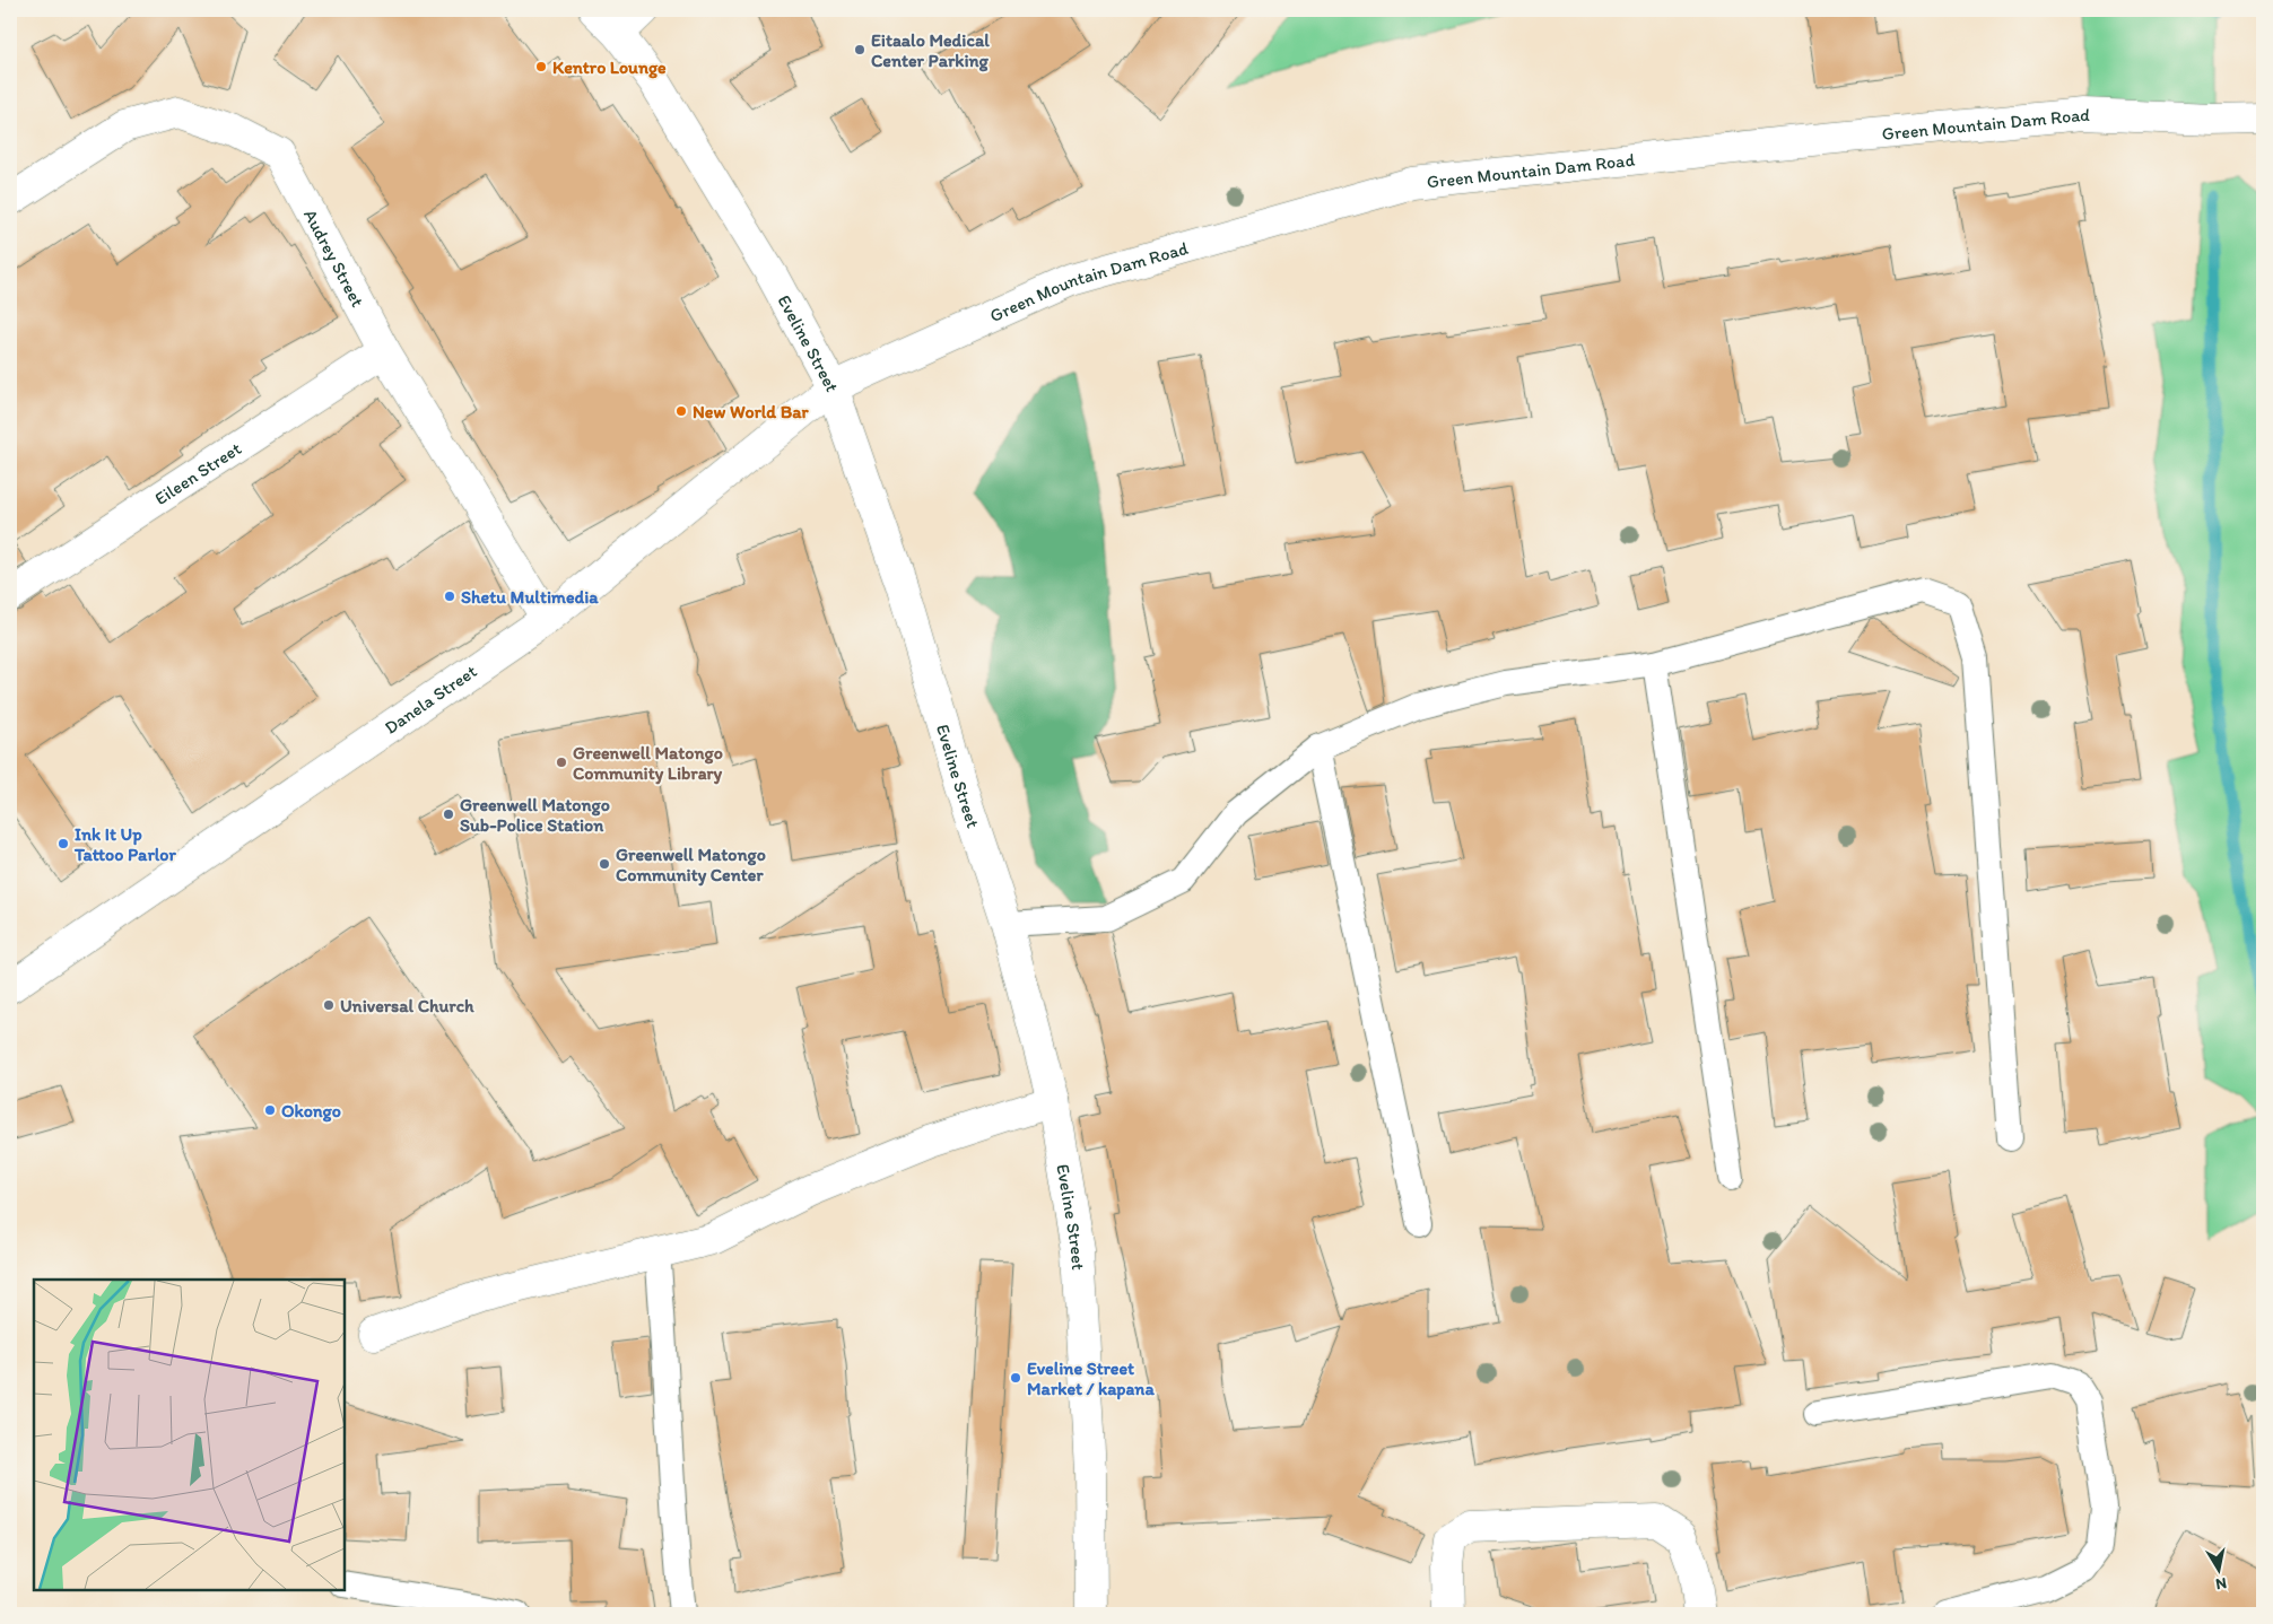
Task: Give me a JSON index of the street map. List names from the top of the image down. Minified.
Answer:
{"streets":{"street":["Green Mountain Dam Road","Audrey Street","Eveline Street","Eileen Street","Danela Street"]},"crossings":[["Green Mountain Dam Road","Eveline Street"],["Green Mountain Dam Road","Danela Street"],["Audrey Street","Eileen Street"],["Audrey Street","Danela Street"],["Eveline Street","Danela Street"]],"places":["Eitaalo Medical Center Parking","Kentro Lounge","New World Bar","Shetu Multimedia","Greenwell Matongo Community Library","Greenwell Matongo Sub-Police Station","Ink It Up Tattoo Parlor","Greenwell Matongo Community Center","Universal Church","Okongo","Eveline Street Market / kapana"],"north":"bottom"}
